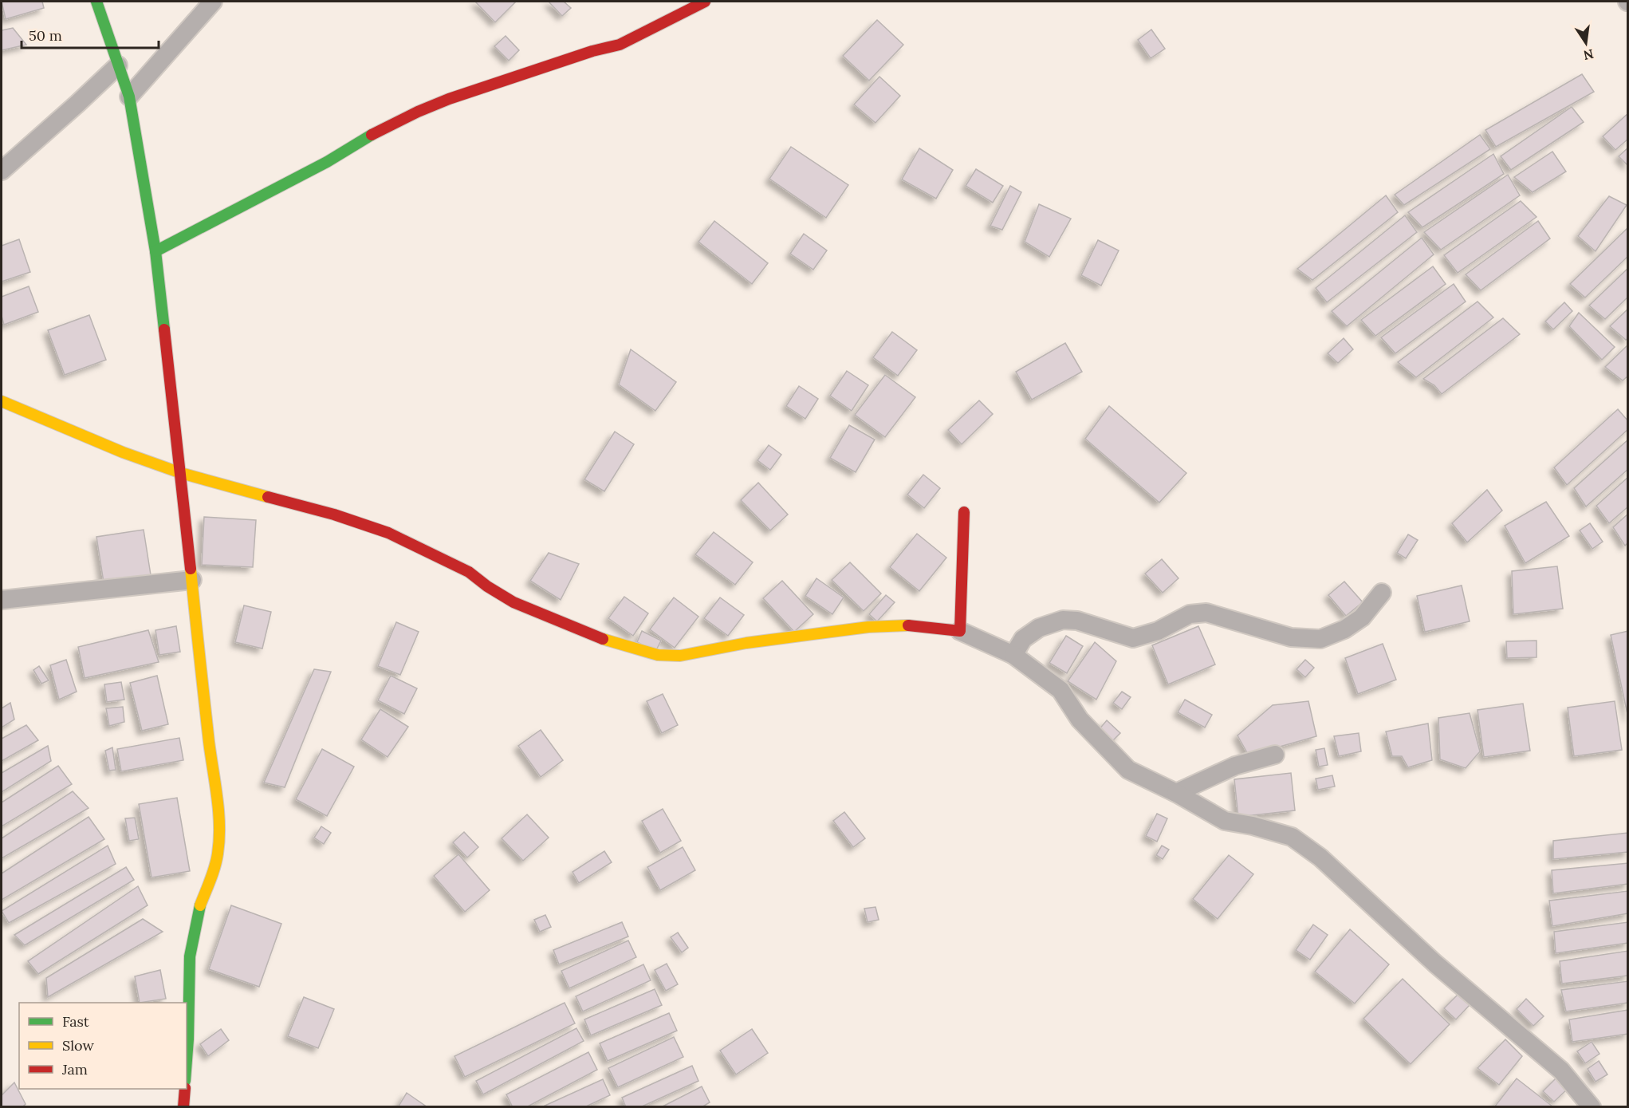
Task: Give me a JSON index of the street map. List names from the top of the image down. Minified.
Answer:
{"legend":["Fast","Slow","Jam"],"scale_bar":"50 m","north":"bottom"}
